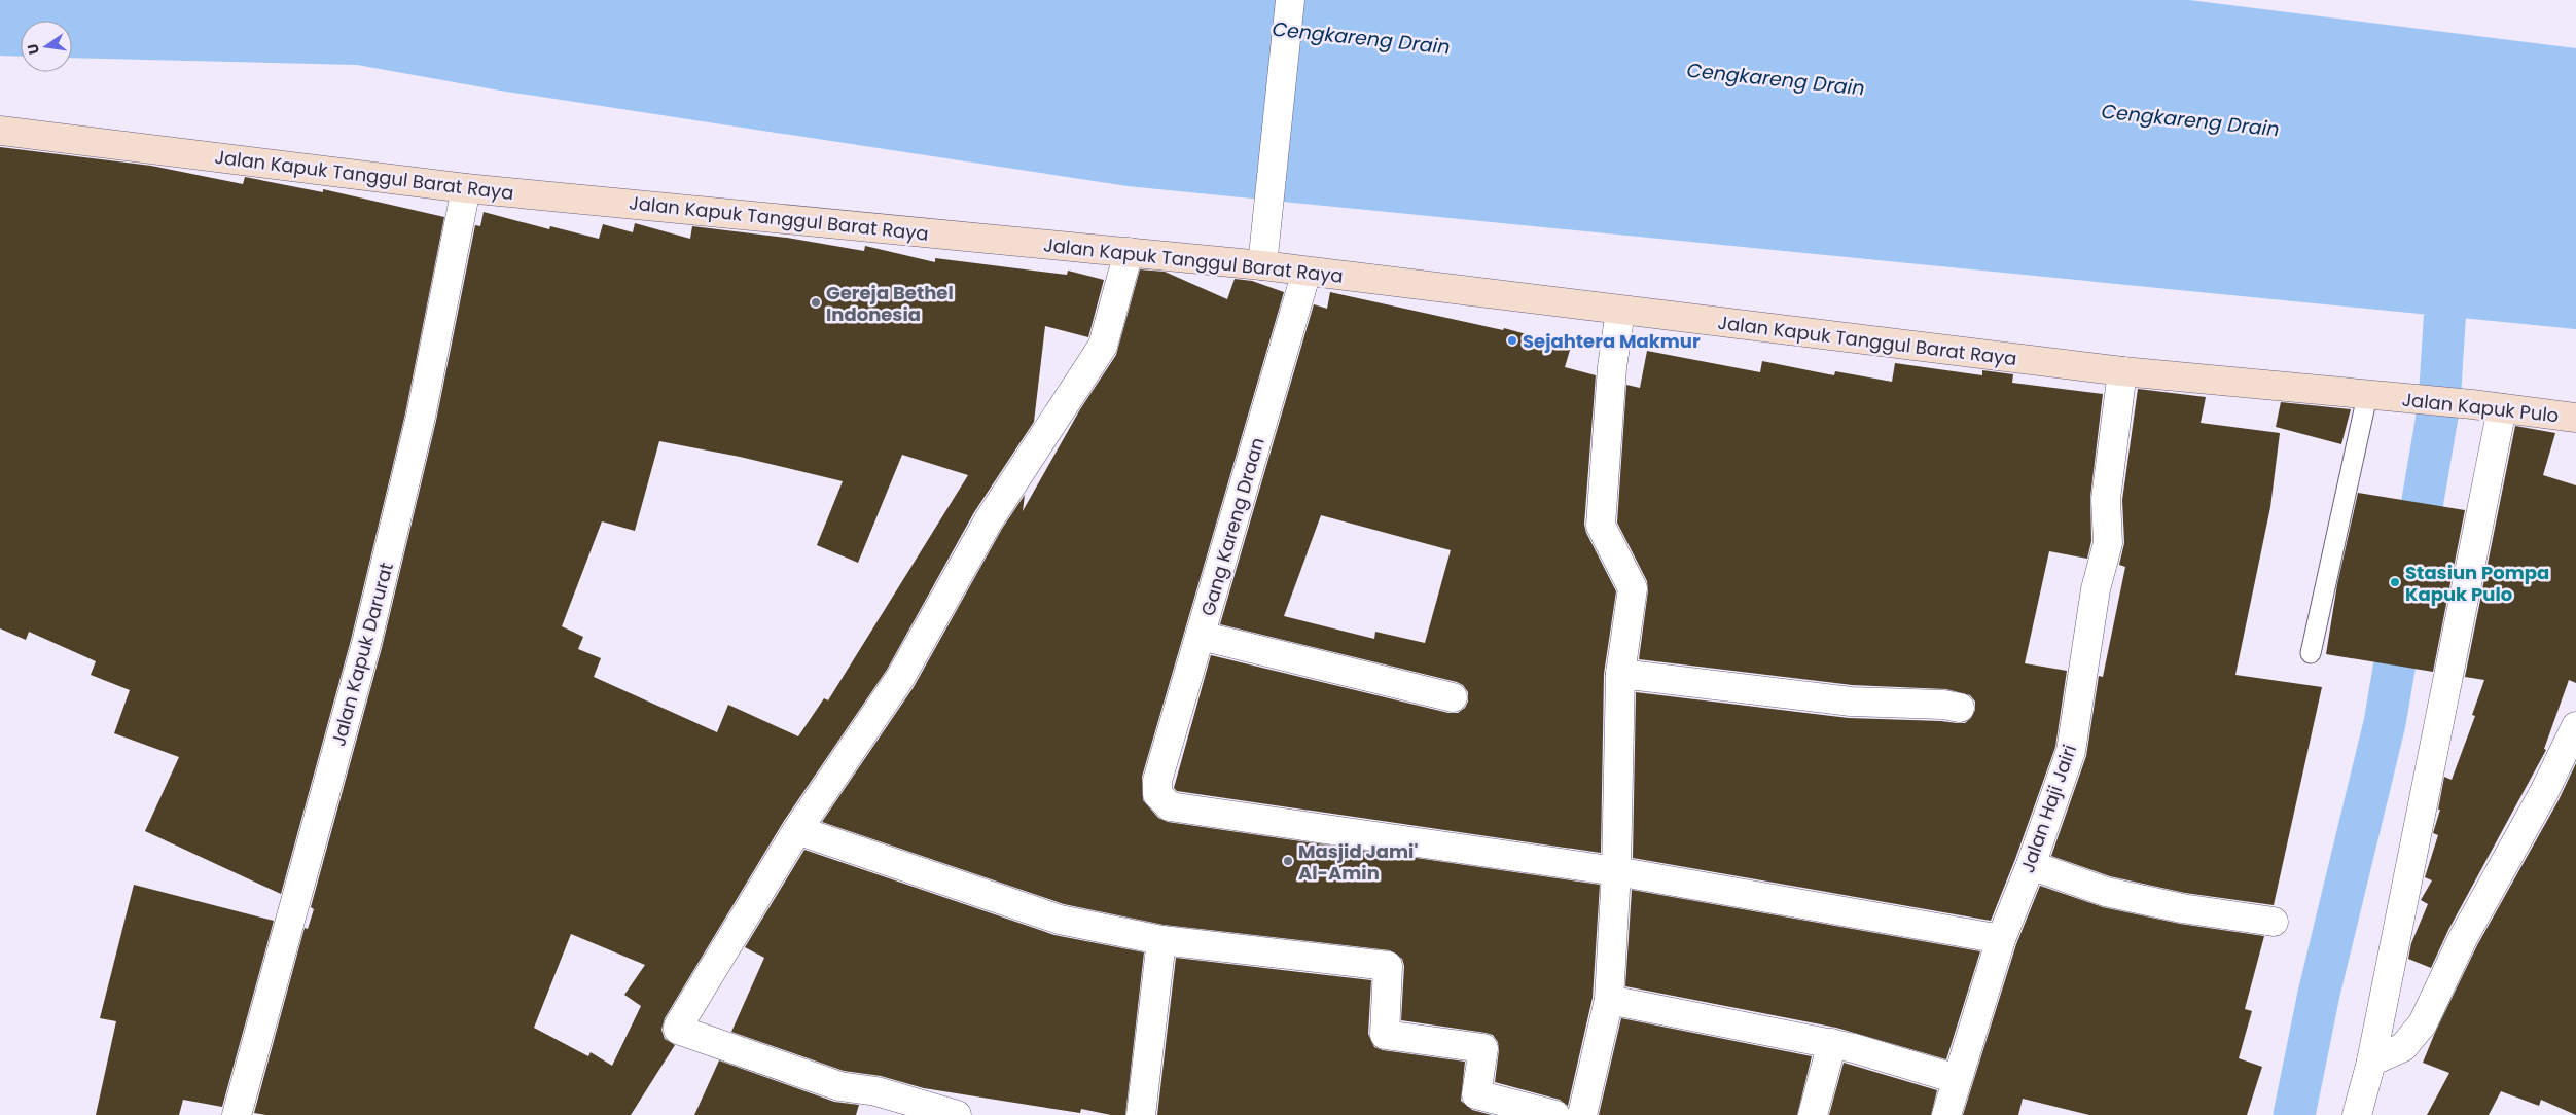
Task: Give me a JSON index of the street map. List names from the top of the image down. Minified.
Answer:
{"streets":{"main road":["Jalan Kapuk Tanggul Barat Raya","Jalan Kapuk Pulo"],"street":["Gang Kareng Draan","Jalan Kapuk Darurat","Jalan Haji Jairi"]},"crossings":[["Jalan Kapuk Tanggul Barat Raya","Jalan Kapuk Pulo"],["Jalan Kapuk Tanggul Barat Raya","Gang Kareng Draan"],["Jalan Kapuk Tanggul Barat Raya","Jalan Kapuk Darurat"],["Jalan Kapuk Tanggul Barat Raya","Jalan Haji Jairi"]],"water":["Cengkareng Drain"],"places":["Gereja Bethel Indonesia","Sejahtera Makmur","Stasiun Pompa Kapuk Pulo","Masjid Jami' Al-Amin"],"north":"left"}
